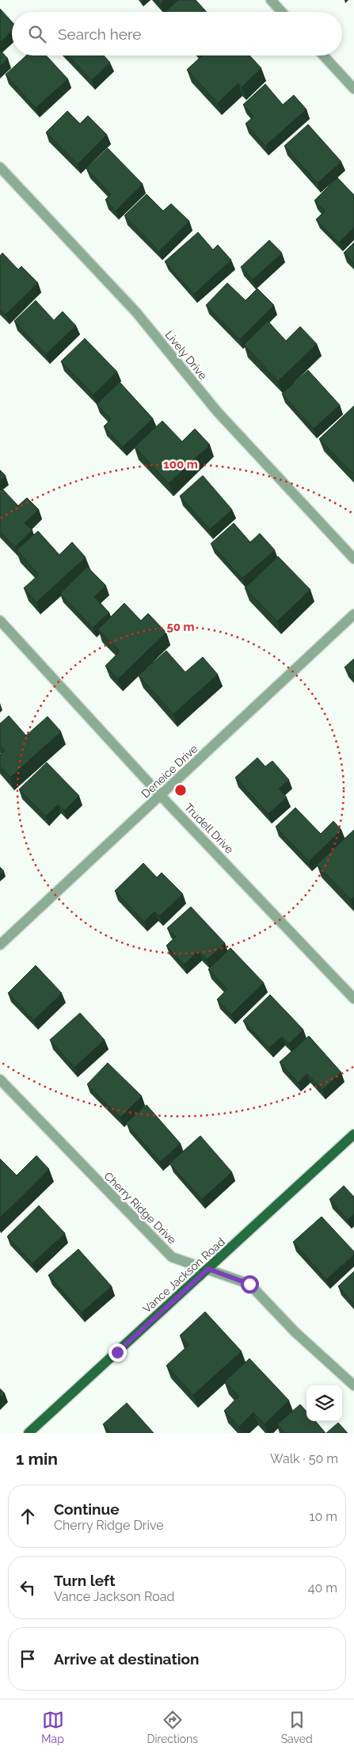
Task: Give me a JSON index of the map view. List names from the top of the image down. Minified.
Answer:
{"streets":{"main road":["Vance Jackson Road"],"street":["Lively Drive","Deneice Drive","Trudell Drive","Cherry Ridge Drive"]},"crossings":[["Deneice Drive","Trudell Drive"],["Cherry Ridge Drive","Vance Jackson Road"]],"page":{"search":"Search here","heading":["1 min","Walk · 50 m"],"list":[["Continue","Cherry Ridge Drive","10 m"],["Turn left","Vance Jackson Road","40 m"],"Arrive at destination"],"nav":["Map","Directions","Saved"]},"rings":["100 m","50 m"]}
